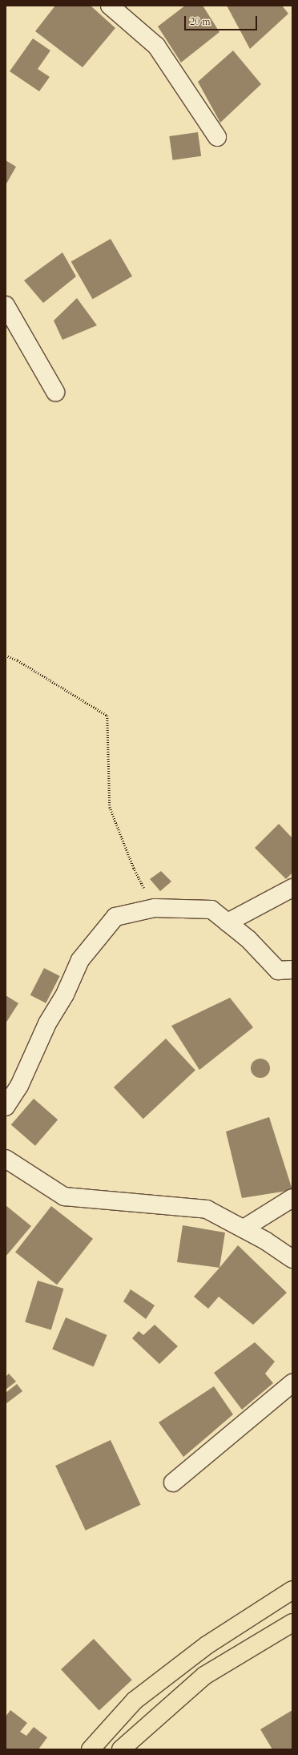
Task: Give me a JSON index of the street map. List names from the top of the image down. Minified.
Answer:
{"scale_bar":"20 m"}
